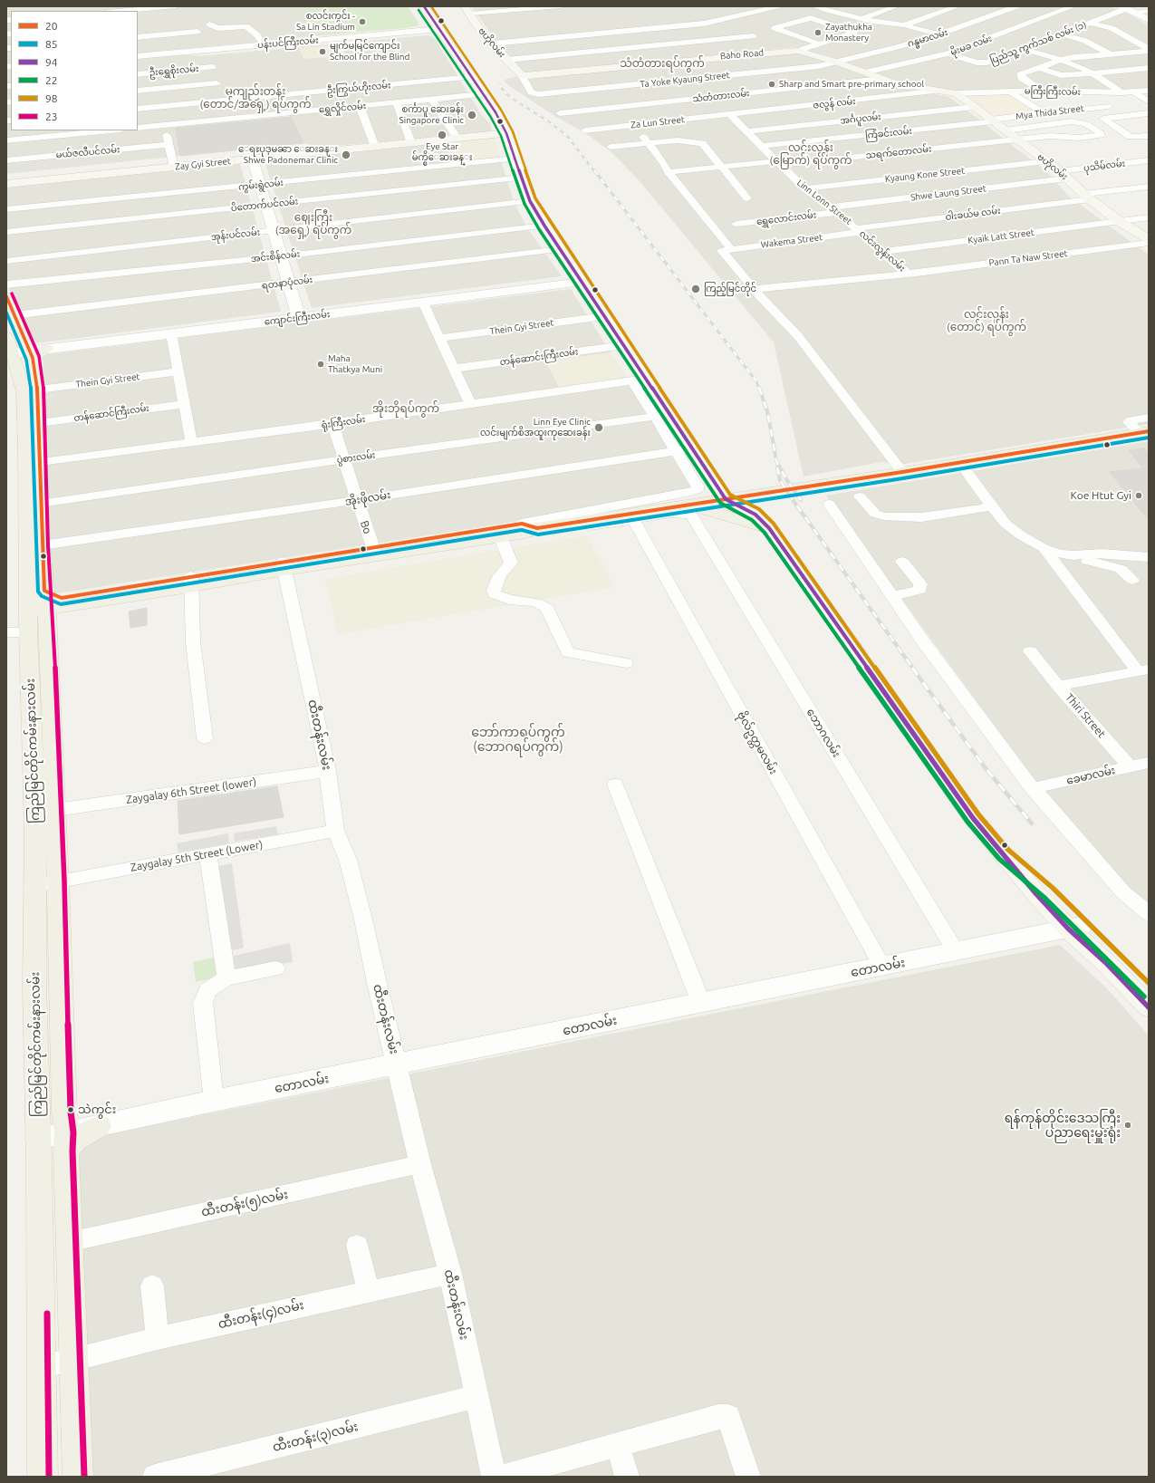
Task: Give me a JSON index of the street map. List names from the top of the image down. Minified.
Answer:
{"streets":{"main road":["ဗဟိုလမ်း","Baho Road","Zay Gyi Street","ကြည်မြင်တိုင်ကမ်းနားလမ်း"],"street":["ဂန္ဓမာလမ်း","ပန်းပင်ကြီးလမ်း","ပြည်သူ့ ကွက်သစ် လမ်း (၁)","မိုးမခ လမ်း","ဦးရွှေစိုးလမ်း","Ta Yoke Kyaung Street","ဦးကြွယ်ဟိုးလမ်း","မကြီးကြီးလမ်း","သံတံတားလမ်း","ဇလွန် လမ်း","ရွှေလှိုင်လမ်း","Mya Thida Street","အင်္ဂပူလမ်း","Za Lun Street","ကြံခင်းလမ်း","မယ်ဇလီပင်လမ်း","သရက်တောလမ်း","ပုသိမ်လမ်း","Kyaung Kone Street","ကွမ်းရွဲလမ်း","Shwe Laung Street","Linn Lonn Street","ပိတောက်ပင်လမ်း","ဝါးခယ်မ လမ်း","ရွှေလောင်းလမ်း","အုန်းပင်လမ်း","Kyaik Latt Street","Wakema Street","လင်းလွန်းလမ်း","အင်းစိန်လမ်း","Pann Ta Naw Street","ရတနာပုံလမ်း","ကျောင်းကြီးလမ်း","Thein Gyi Street","တန်ဆောင်းကြီးလမ်း","တန်ဆောင်ကြီးလမ်း","ရုံးကြီးလမ်း","ပွဲစားလမ်း","အိုးဖိုလမ်း","Bo","Thiri Street","ဘောဂလမ်း","ထီးတန်းလမ်း","ဗိုလ်ဥတ္တမလမ်း","ခေမာလမ်း","Zaygalay 6th Street (lower)","Zaygalay 5th Street (Lower)","တောလမ်း","ထီးတန်း(၅)လမ်း","ထီးတန်း(၄)လမ်း","ထီးတန်း(၃)လမ်း"]},"crossings":[["ဂန္ဓမာလမ်း","Baho Road"],["ဂန္ဓမာလမ်း","Ta Yoke Kyaung Street"],["ဗဟိုလမ်း","Baho Road"],["ဗဟိုလမ်း","Ta Yoke Kyaung Street"],["ဗဟိုလမ်း","မကြီးကြီးလမ်း"],["ဗဟိုလမ်း","Mya Thida Street"],["ဗဟိုလမ်း","အင်္ဂပူလမ်း"],["ဗဟိုလမ်း","ကြံခင်းလမ်း"],["ဗဟိုလမ်း","သရက်တောလမ်း"],["ဗဟိုလမ်း","ပုသိမ်လမ်း"],["ဗဟိုလမ်း","Kyaung Kone Street"],["ဗဟိုလမ်း","Shwe Laung Street"],["ဗဟိုလမ်း","ဝါးခယ်မ လမ်း"],["ဗဟိုလမ်း","Kyaik Latt Street"],["ပြည်သူ့ ကွက်သစ် လမ်း (၁)","မိုးမခ လမ်း"],["မိုးမခ လမ်း","Baho Road"],["Baho Road","Ta Yoke Kyaung Street"],["Baho Road","မကြီးကြီးလမ်း"],["Baho Road","သံတံတားလမ်း"],["Baho Road","ဇလွန် လမ်း"],["ဦးကြွယ်ဟိုးလမ်း","ရွှေလှိုင်လမ်း"],["သံတံတားလမ်း","Za Lun Street"],["ဇလွန် လမ်း","Za Lun Street"],["ဇလွန် လမ်း","Linn Lonn Street"],["Mya Thida Street","ကြံခင်းလမ်း"],["အင်္ဂပူလမ်း","Linn Lonn Street"],["Za Lun Street","Linn Lonn Street"],["ကြံခင်းလမ်း","Linn Lonn Street"],["သရက်တောလမ်း","Linn Lonn Street"],["ပုသိမ်လမ်း","Shwe Laung Street"],["Kyaung Kone Street","Linn Lonn Street"],["Shwe Laung Street","Linn Lonn Street"],["Shwe Laung Street","ရွှေလောင်းလမ်း"],["Linn Lonn Street","ဝါးခယ်မ လမ်း"],["Linn Lonn Street","ရွှေလောင်းလမ်း"],["Linn Lonn Street","Wakema Street"],["Linn Lonn Street","လင်းလွန်းလမ်း"],["ဝါးခယ်မ လမ်း","Wakema Street"],["ဝါးခယ်မ လမ်း","လင်းလွန်းလမ်း"],["Kyaik Latt Street","လင်းလွန်းလမ်း"],["Wakema Street","လင်းလွန်းလမ်း"],["လင်းလွန်းလမ်း","Pann Ta Naw Street"],["ရုံးကြီးလမ်း","Bo"],["ပွဲစားလမ်း","Bo"],["အိုးဖိုလမ်း","Bo"],["Thiri Street","ခေမာလမ်း"],["ဘောဂလမ်း","တောလမ်း"],["ထီးတန်းလမ်း","Zaygalay 6th Street (lower)"],["ထီးတန်းလမ်း","Zaygalay 5th Street (Lower)"],["ထီးတန်းလမ်း","တောလမ်း"],["ထီးတန်းလမ်း","ထီးတန်း(၅)လမ်း"],["ထီးတန်းလမ်း","ထီးတန်း(၄)လမ်း"],["ထီးတန်းလမ်း","ထီးတန်း(၃)လမ်း"],["ဗိုလ်ဥတ္တမလမ်း","တောလမ်း"],["ကြည်မြင်တိုင်ကမ်းနားလမ်း","Zaygalay 6th Street (lower)"],["ကြည်မြင်တိုင်ကမ်းနားလမ်း","Zaygalay 5th Street (Lower)"],["ကြည်မြင်တိုင်ကမ်းနားလမ်း","ထီးတန်း(၄)လမ်း"]],"districts":["သံတံတားရပ်ကွက်","မကျည်းတန်း (တောင်/အရှေ့) ရပ်ကွက်","လင်းလွန်း (မြောက်) ရပ်ကွက်","ဈေးကြီး (အရှေ့) ရပ်ကွက်","လင်းလွန်း (တောင်) ရပ်ကွက်","အိုးဘိုရပ်ကွက်","ဘော်ကာရပ်ကွက် (ဘောဂရပ်ကွက်)"],"places":["စလင်းကွင်း - Sa Lin Stadium","Zayathukha Monastery","မျက်မမြင်ကျောင်း School for the Blind","Sharp and Smart pre-primary school","စင်္ကာပူ ဆေးခန်း Singapore Clinic","Eye Star မ်က္စိေဆးခန္း","ေရႊပုဒုမၼာ ေဆးခန္း Shwe Padonemar Clinic","ကြည့်မြင်တိုင်","Maha Thatkya Muni","Linn Eye Clinic လင်းမျက်စိအထူးကုဆေးခန်း","Koe Htut Gyi","သဲကွင်း","ရန်ကုန်တိုင်းဒေသကြီး ပညာရေးမှူးရုံး"],"lines":["transit line 94","transit line 98","transit line 22","transit line 23","transit line 20","transit line 85"],"legend":["20","85","94","22","98","23"]}
